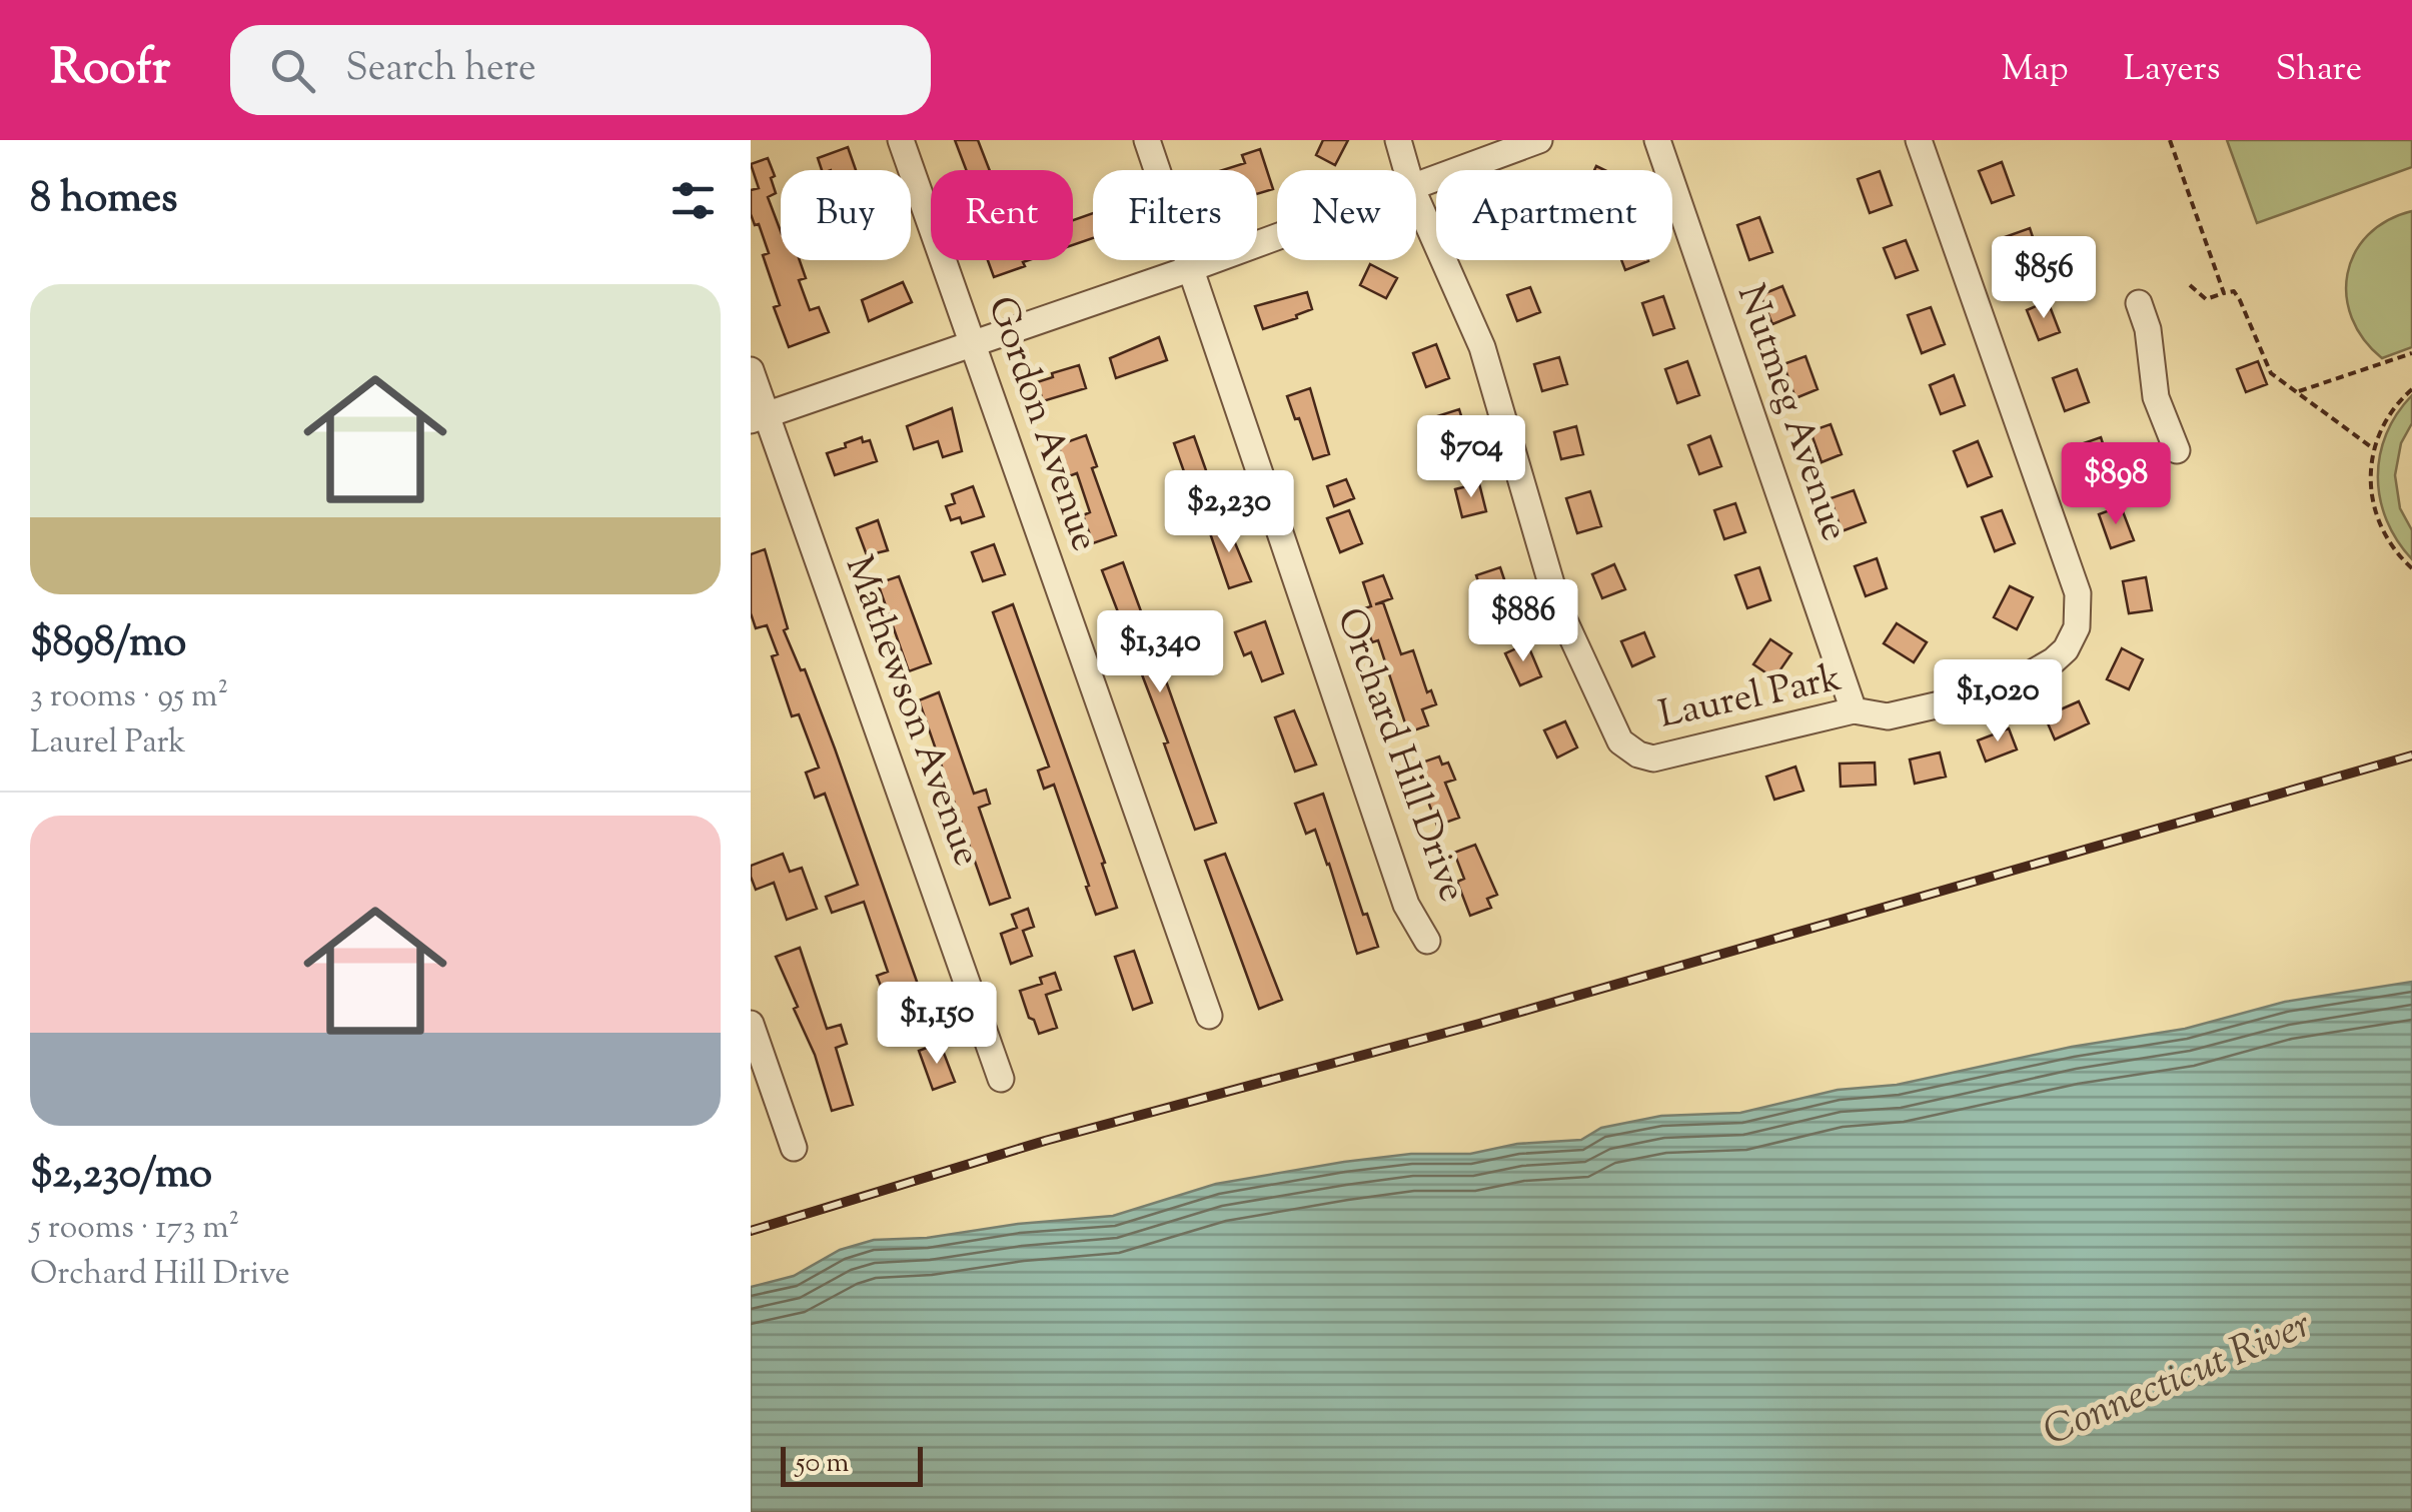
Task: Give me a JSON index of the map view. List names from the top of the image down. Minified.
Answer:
{"streets":{"street":["Nutmeg Avenue","Gordon Avenue","Laurel Park","Mathewson Avenue","Orchard Hill Drive"]},"crossings":[["Nutmeg Avenue","Laurel Park"]],"water":["Connecticut River"],"scale_bar":"50 m","page":{"header":"Roofr","search":"Search here","nav":["Map","Layers","Share"],"heading":"8 homes","chip":["Buy","Rent","Filters","New","Apartment"],"price":["$856","$704","$898","$2,230","$886","$1,340","$1,020","$1,150"],"list":[{"name":"$898/mo","note":"3 rooms · 95 m² · Laurel Park"},{"name":"$2,230/mo","note":"5 rooms · 173 m² · Orchard Hill Drive"}],"scale":"50 m"}}
